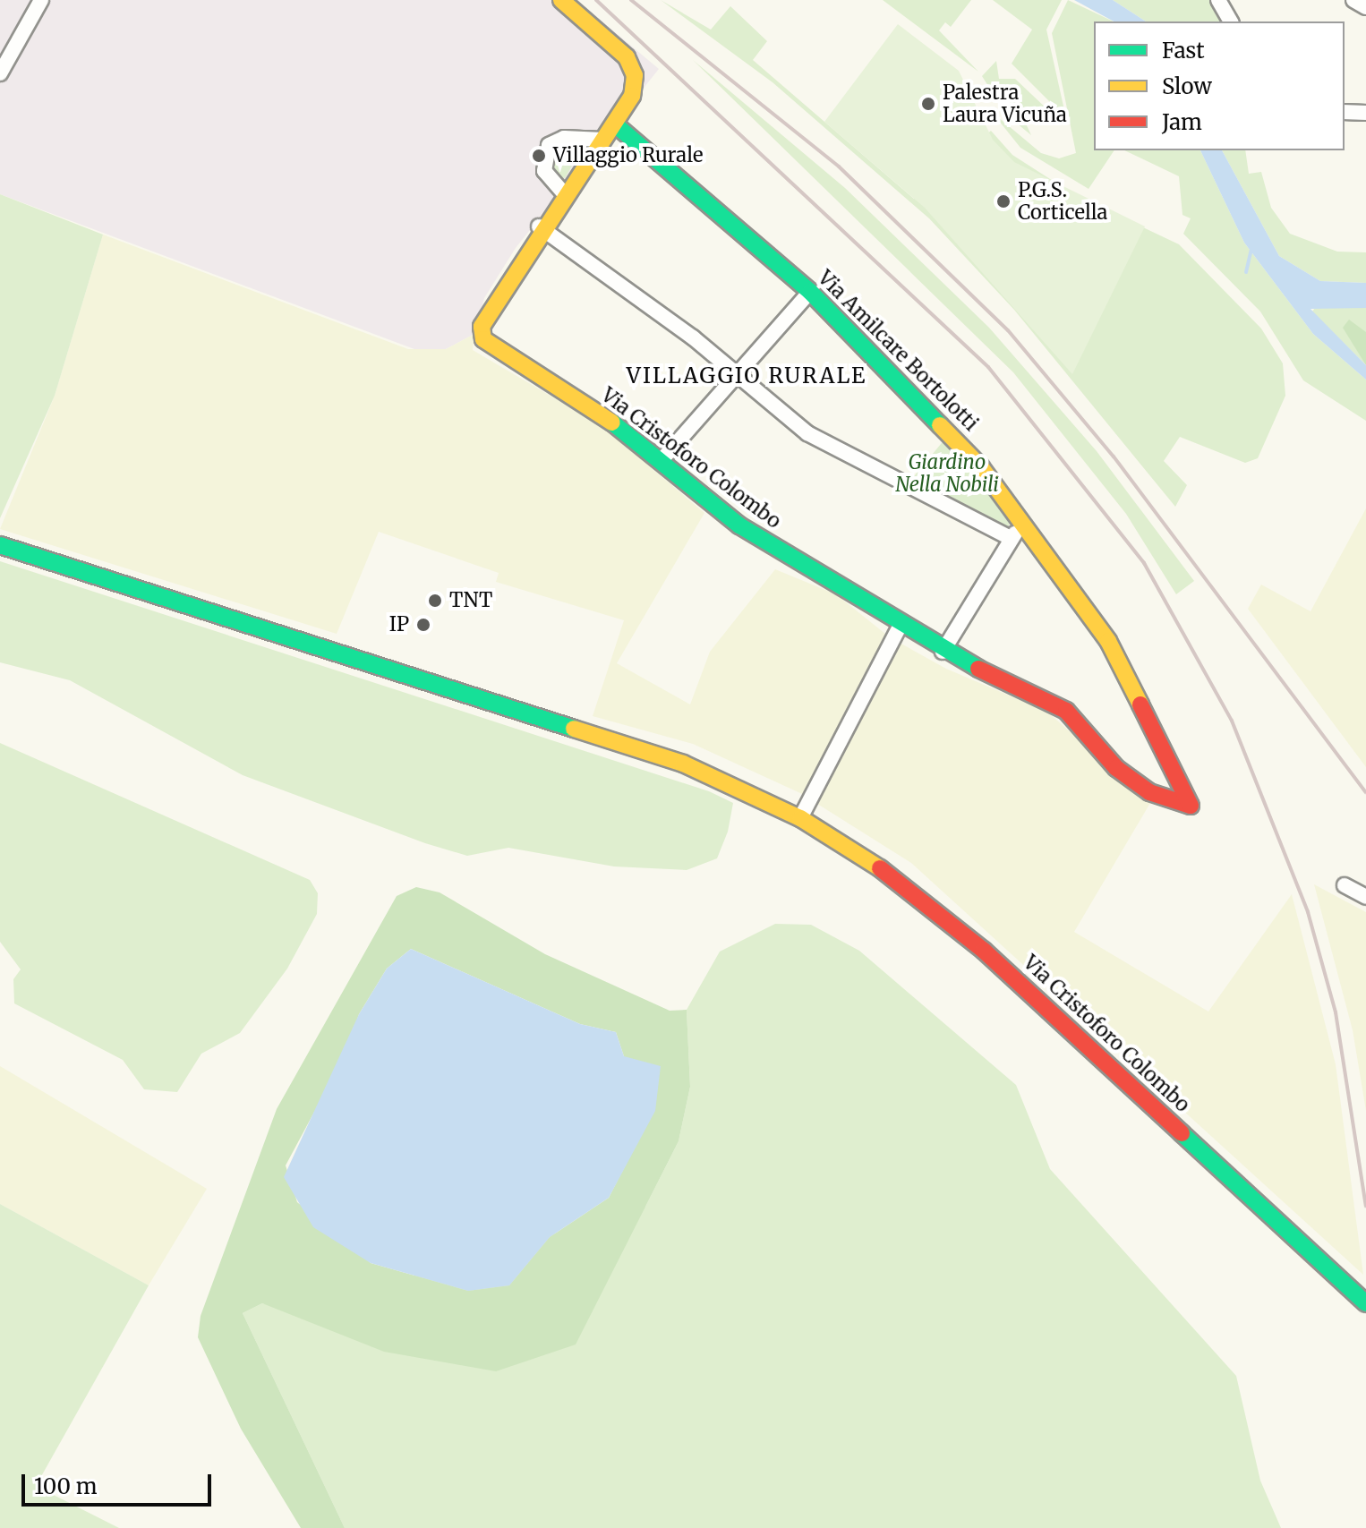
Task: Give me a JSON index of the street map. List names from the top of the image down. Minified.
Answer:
{"streets":{"street":["Via Amilcare Bortolotti","Via Cristoforo Colombo"]},"crossings":[["Via Amilcare Bortolotti","Via Cristoforo Colombo"]],"districts":["VILLAGGIO RURALE"],"parks":["Giardino Nella Nobili"],"places":["Palestra Laura Vicuña","Villaggio Rurale","P.G.S. Corticella","TNT","IP"],"legend":["Fast","Slow","Jam"],"scale_bar":"100 m"}
